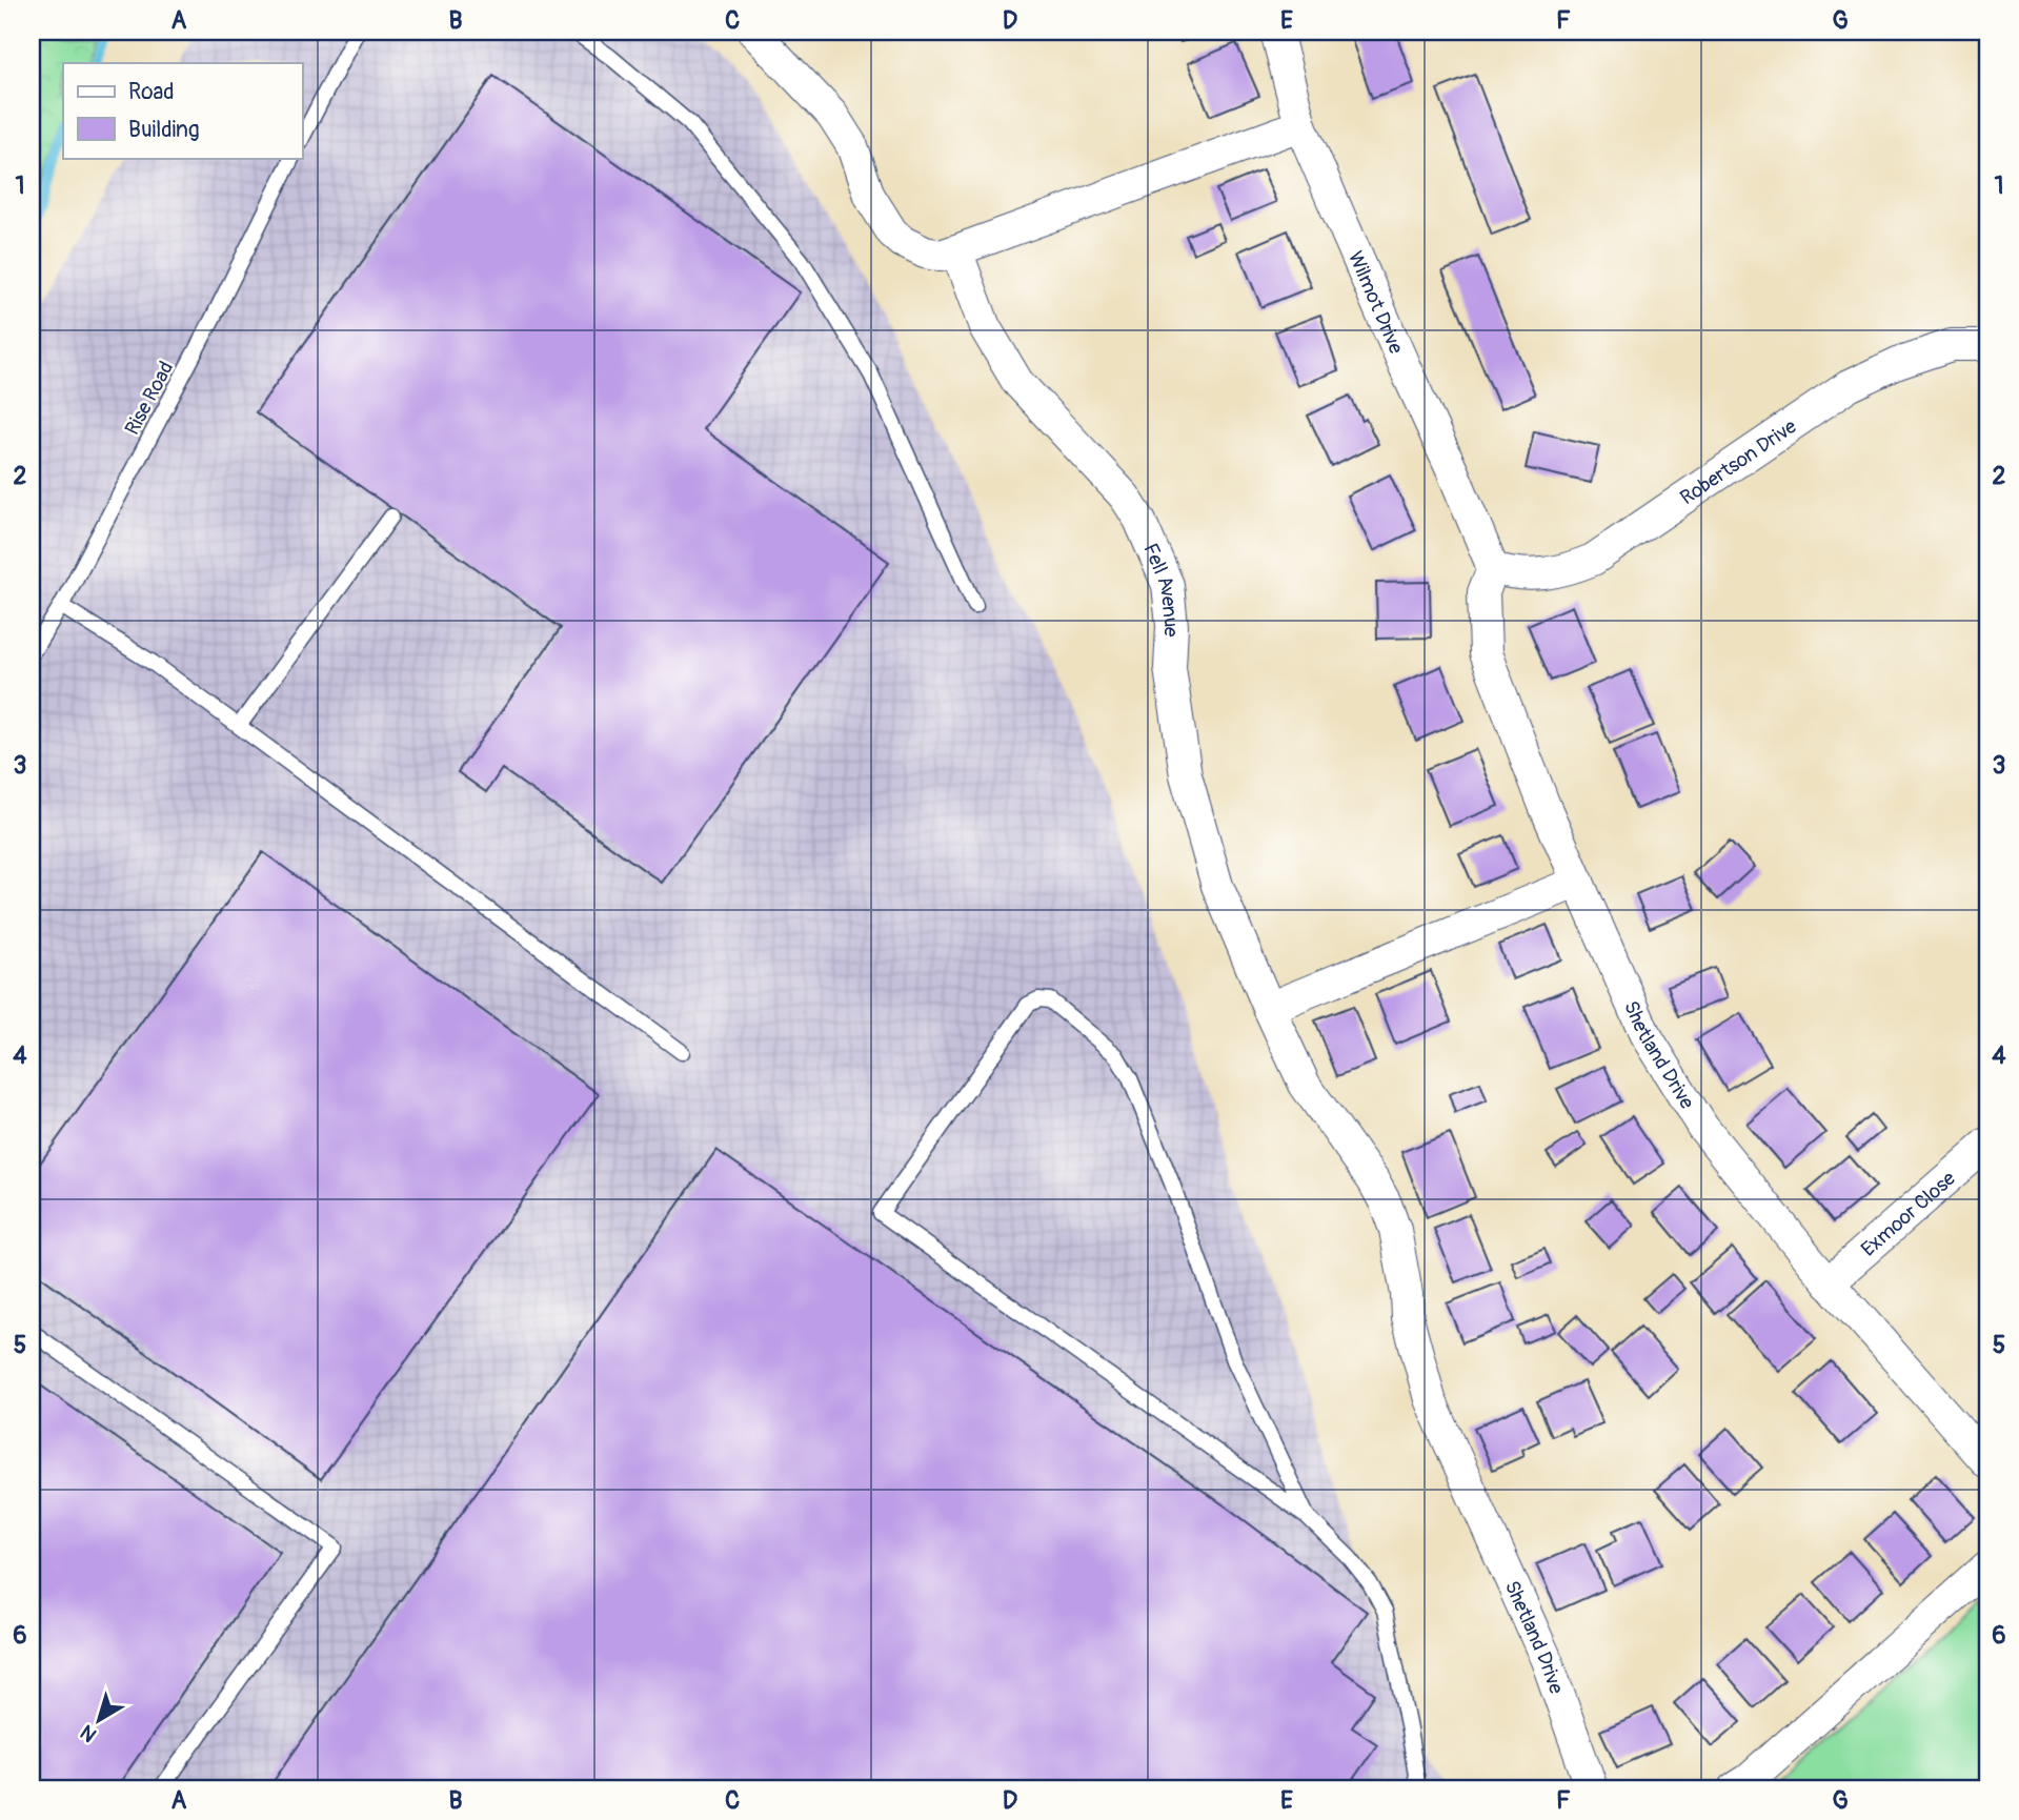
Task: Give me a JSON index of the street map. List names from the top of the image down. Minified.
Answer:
{"streets":{"street":["Wilmot Drive","Robertson Drive","Fell Avenue","Shetland Drive","Exmoor Close"],"lane":["Rise Road"]},"crossings":[["Wilmot Drive","Robertson Drive"],["Wilmot Drive","Shetland Drive"],["Robertson Drive","Shetland Drive"],["Fell Avenue","Shetland Drive"],["Shetland Drive","Exmoor Close"]],"legend":["Road","Building"],"north":"bottom left","grid":{"columns":["A","B","C","D","E","F","G"],"rows":["1","2","3","4","5","6"]}}
